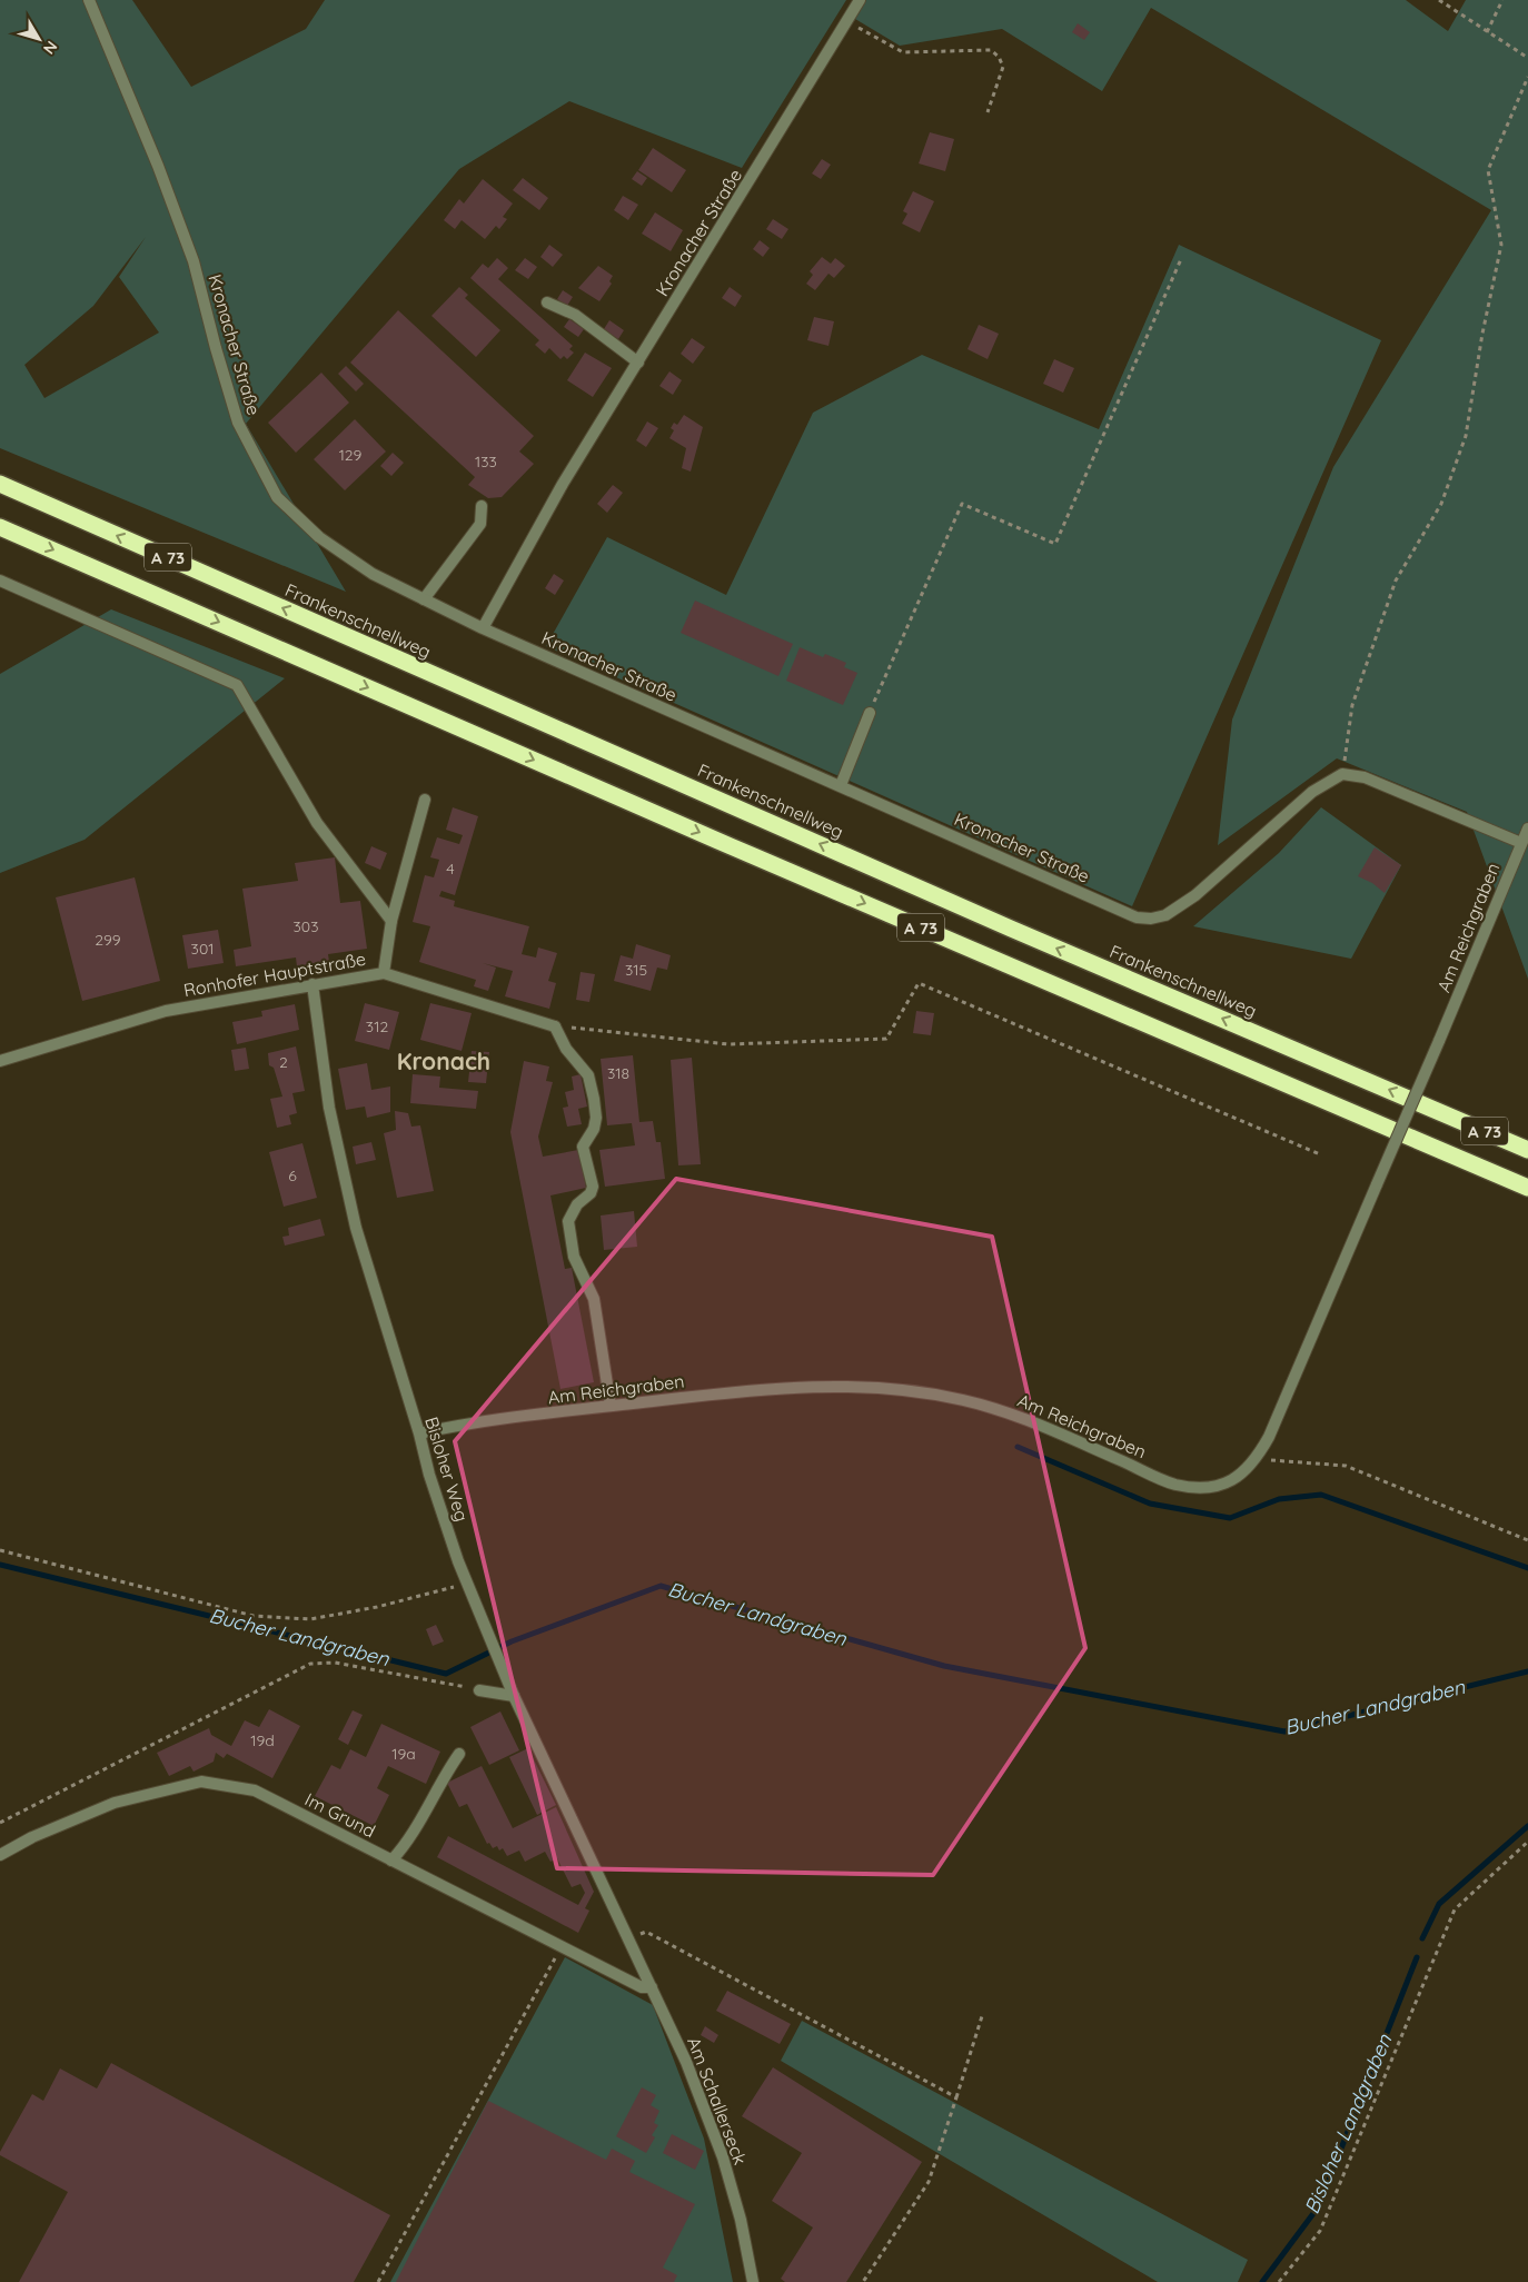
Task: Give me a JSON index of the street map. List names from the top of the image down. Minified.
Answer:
{"streets":{"highway":["A 73","Frankenschnellweg"],"street":["Kronacher Straße","Am Reichgraben","Ronhofer Hauptstraße","Bisloher Weg","Im Grund","Am Schallerseck"]},"crossings":[["Am Reichgraben","Bisloher Weg"],["Ronhofer Hauptstraße","Bisloher Weg"],["Bisloher Weg","Am Schallerseck"],["Im Grund","Am Schallerseck"]],"districts":["Kronach"],"water":["Bucher Landgraben","Bisloher Landgraben"],"house_numbers":["129","133","4","303","299","301","315","312","2","318","6","19d","19a"],"north":"bottom right"}
